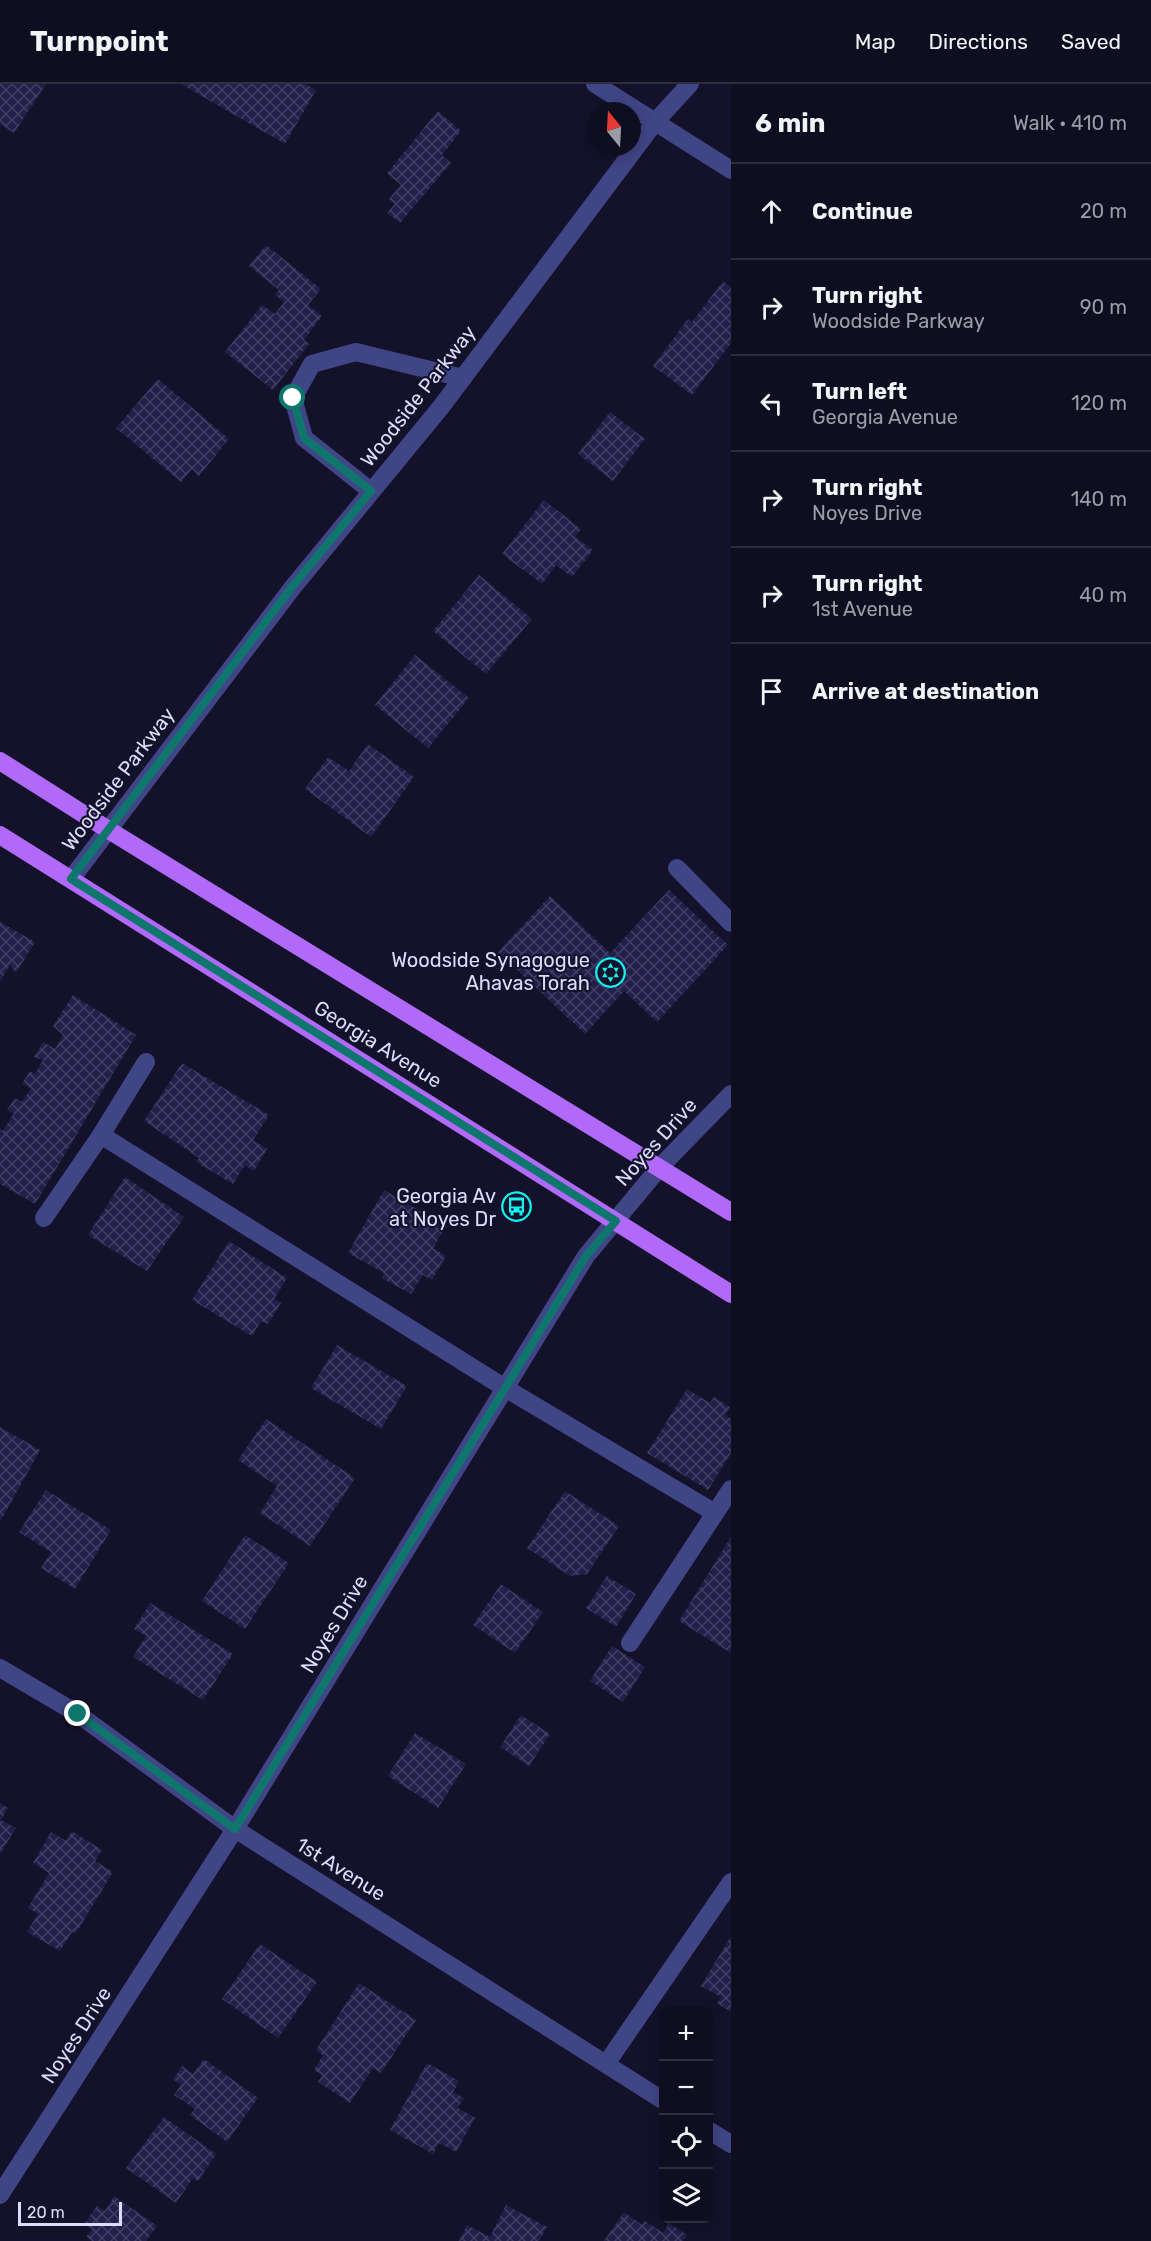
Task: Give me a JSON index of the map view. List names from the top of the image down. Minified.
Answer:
{"streets":{"main road":["Georgia Avenue"],"street":["Woodside Parkway","Noyes Drive","1st Avenue"]},"crossings":[["Woodside Parkway","Georgia Avenue"],["Georgia Avenue","Noyes Drive"],["Noyes Drive","1st Avenue"]],"places":{"synagogue":["Woodside Synagogue Ahavas Torah"],"bus stop":["Georgia Av at Noyes Dr"]},"scale_bar":"20 m","north":"top","page":{"header":"Turnpoint","nav":["Map","Directions","Saved"],"heading":["6 min","Walk · 410 m"],"list":[["Continue","20 m"],["Turn right","Woodside Parkway","90 m"],["Turn left","Georgia Avenue","120 m"],["Turn right","Noyes Drive","140 m"],["Turn right","1st Avenue","40 m"],"Arrive at destination"],"map_buttons":["+","−"],"scale":"20 m"}}
